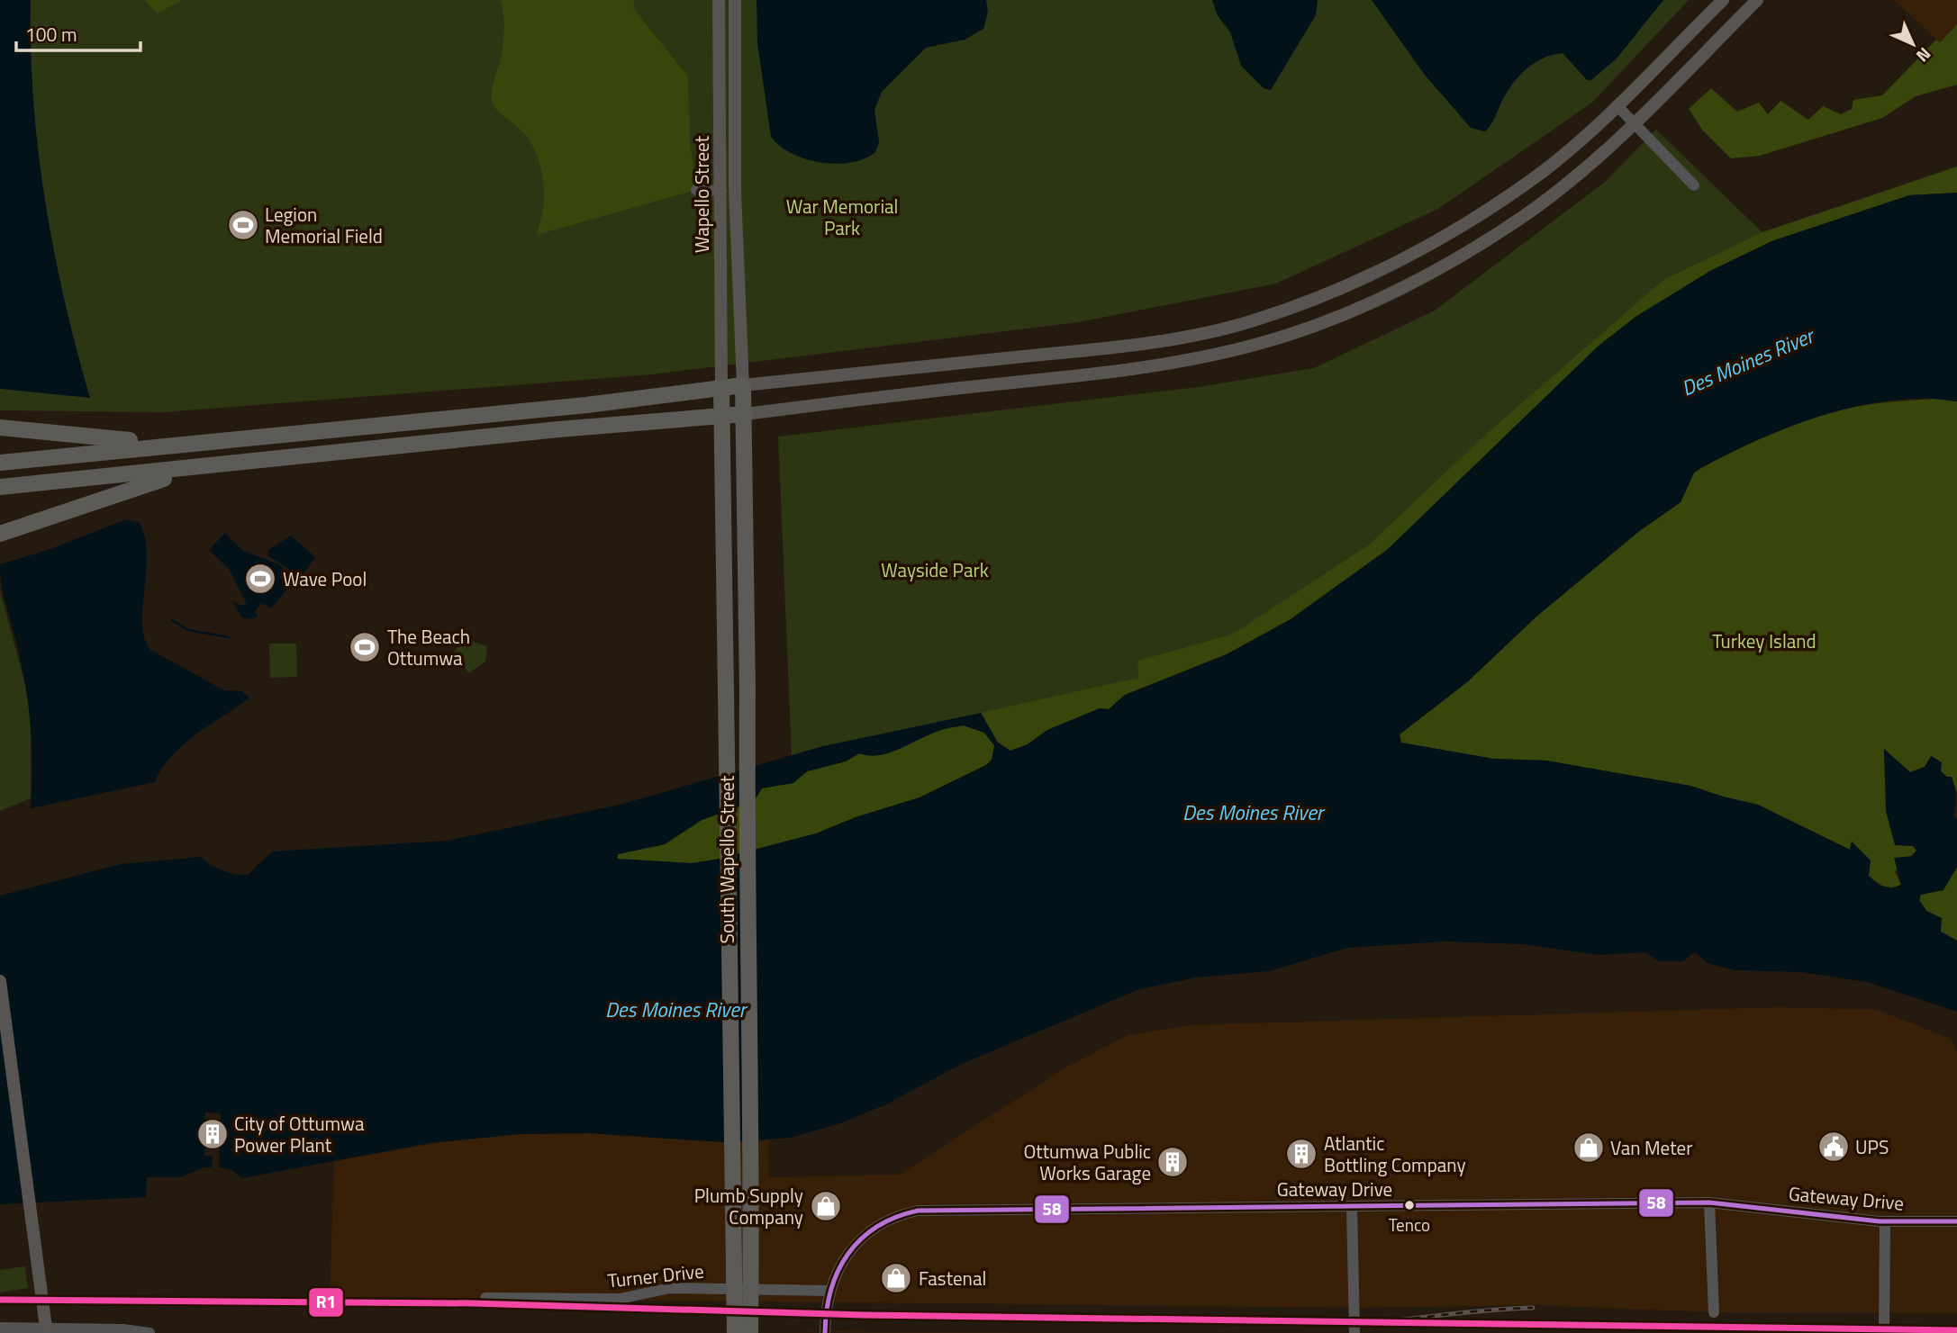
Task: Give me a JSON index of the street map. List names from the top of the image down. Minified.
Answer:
{"streets":{"highway":["South Wapello Street"],"main road":["Wapello Street"],"street":["Gateway Drive","Turner Drive"]},"crossings":[["Wapello Street","South Wapello Street"],["Gateway Drive","Turner Drive"]],"water":["Des Moines River"],"parks":["War Memorial Park","Wayside Park","Turkey Island"],"places":{"sports":["Legion Memorial Field","Wave Pool","The Beach Ottumwa"],"building":["City of Ottumwa Power Plant","Atlantic Bottling Company","Ottumwa Public Works Garage"],"public building":["UPS"],"shop":["Van Meter","Plumb Supply Company","Fastenal"],"other":["Tenco"]},"lines":["transit line 58","transit line R1"],"scale_bar":"100 m","north":"bottom right"}
